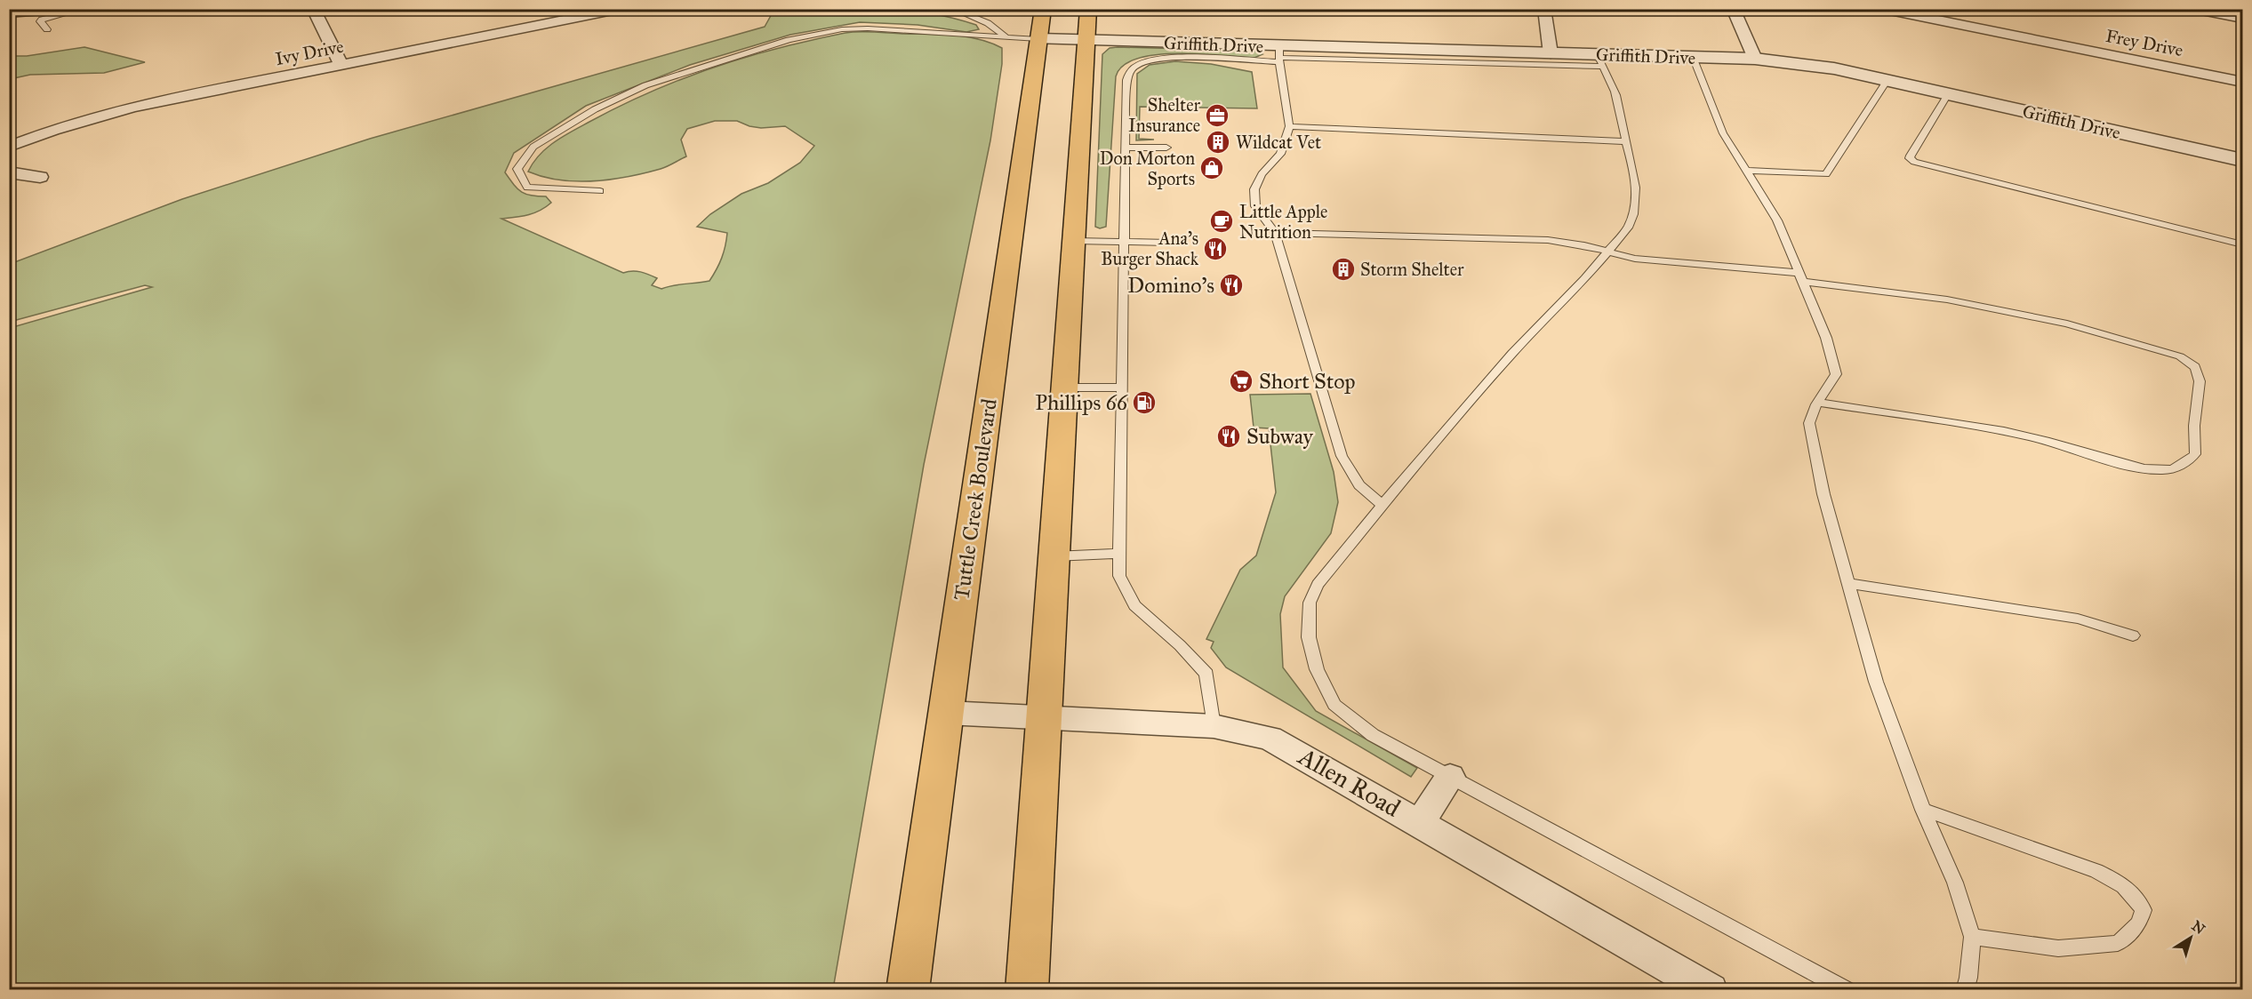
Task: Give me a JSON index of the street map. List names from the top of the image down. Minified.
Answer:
{"streets":{"highway":["Tuttle Creek Boulevard"],"street":["Frey Drive","Griffith Drive","Ivy Drive","Allen Road"]},"crossings":[["Griffith Drive","Tuttle Creek Boulevard"],["Tuttle Creek Boulevard","Allen Road"]],"places":{"office":["Shelter Insurance"],"building":["Wildcat Vet","Storm Shelter"],"shop":["Don Morton Sports"],"cafe":["Little Apple Nutrition"],"restaurant":["Ana's Burger Shack","Domino's","Subway"],"supermarket":["Short Stop"],"fuel station":["Phillips 66"]},"north":"top right"}
